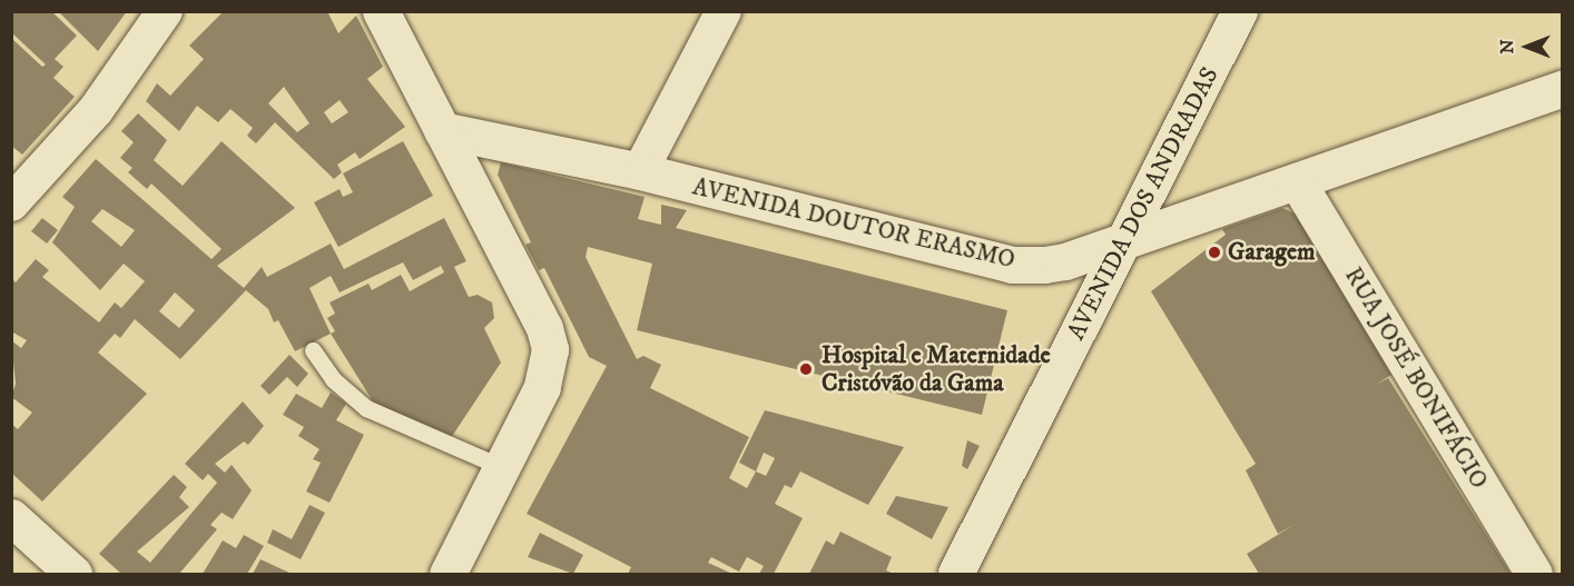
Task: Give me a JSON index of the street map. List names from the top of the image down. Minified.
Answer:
{"streets":{"street":["AVENIDA DOS ANDRADAS","AVENIDA DOUTOR ERASMO","RUA JOSÉ BONIFÁCIO"]},"crossings":[["AVENIDA DOS ANDRADAS","AVENIDA DOUTOR ERASMO"],["AVENIDA DOUTOR ERASMO","RUA JOSÉ BONIFÁCIO"]],"places":["Garagem","Hospital e Maternidade Cristóvão da Gama"],"north":"left"}
